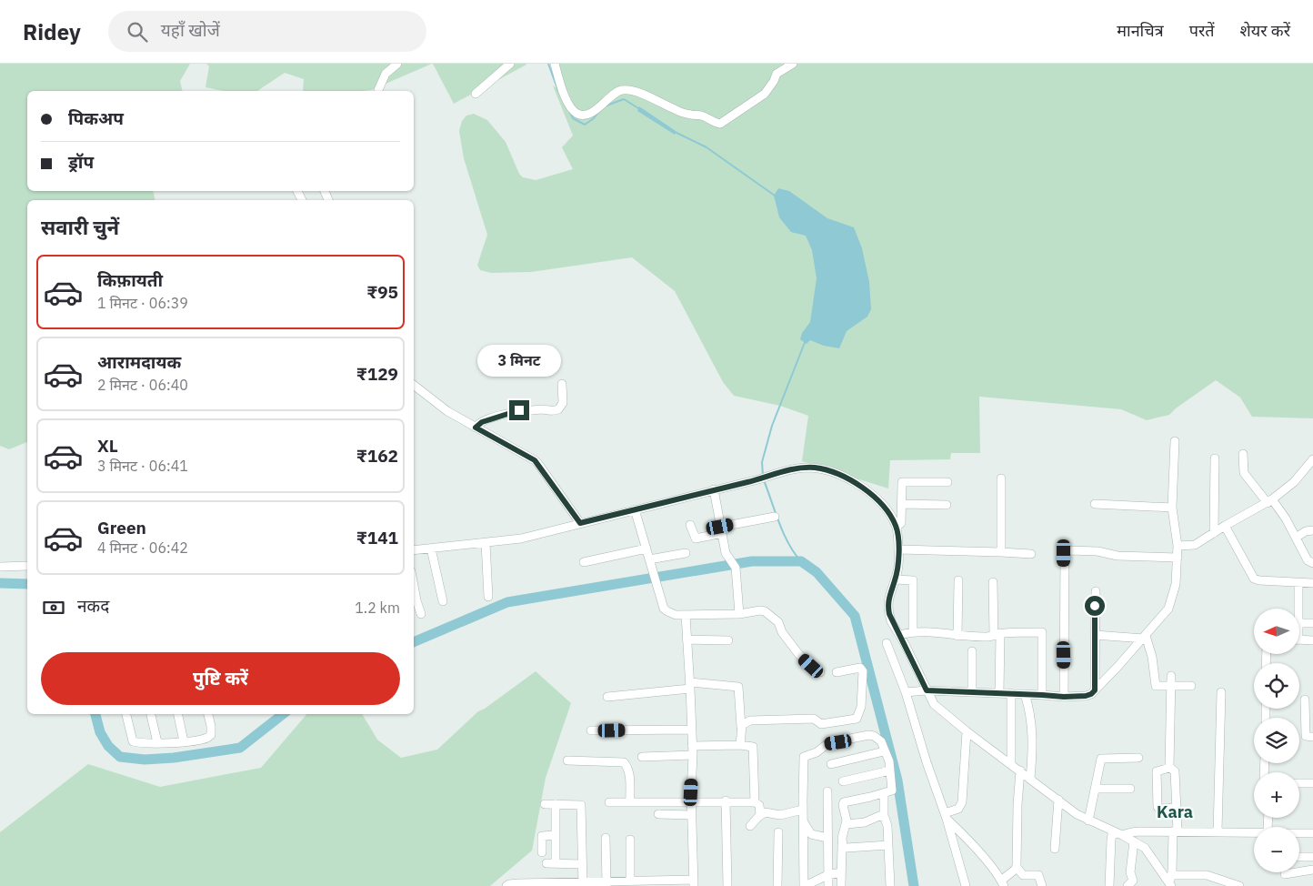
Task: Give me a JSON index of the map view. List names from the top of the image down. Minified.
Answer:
{"districts":["Kara"],"north":"left","page":{"header":"Ridey","search":"यहाँ खोजें","nav":["मानचित्र","परतें","शेयर करें"],"banner":["पिकअप","ड्रॉप"],"heading":"सवारी चुनें","list":[{"name":"किफ़ायती","note":"1 मिनट · 06:39","value":"₹95"},{"name":"आरामदायक","note":"2 मिनट · 06:40","value":"₹129"},{"name":"XL","note":"3 मिनट · 06:41","value":"₹162"},{"name":"Green","note":"4 मिनट · 06:42","value":"₹141"}],"bubble":"3 मिनट","pay":["नकद","1.2 km"],"map_buttons":["+","−"],"buttons":"पुष्टि करें"}}
